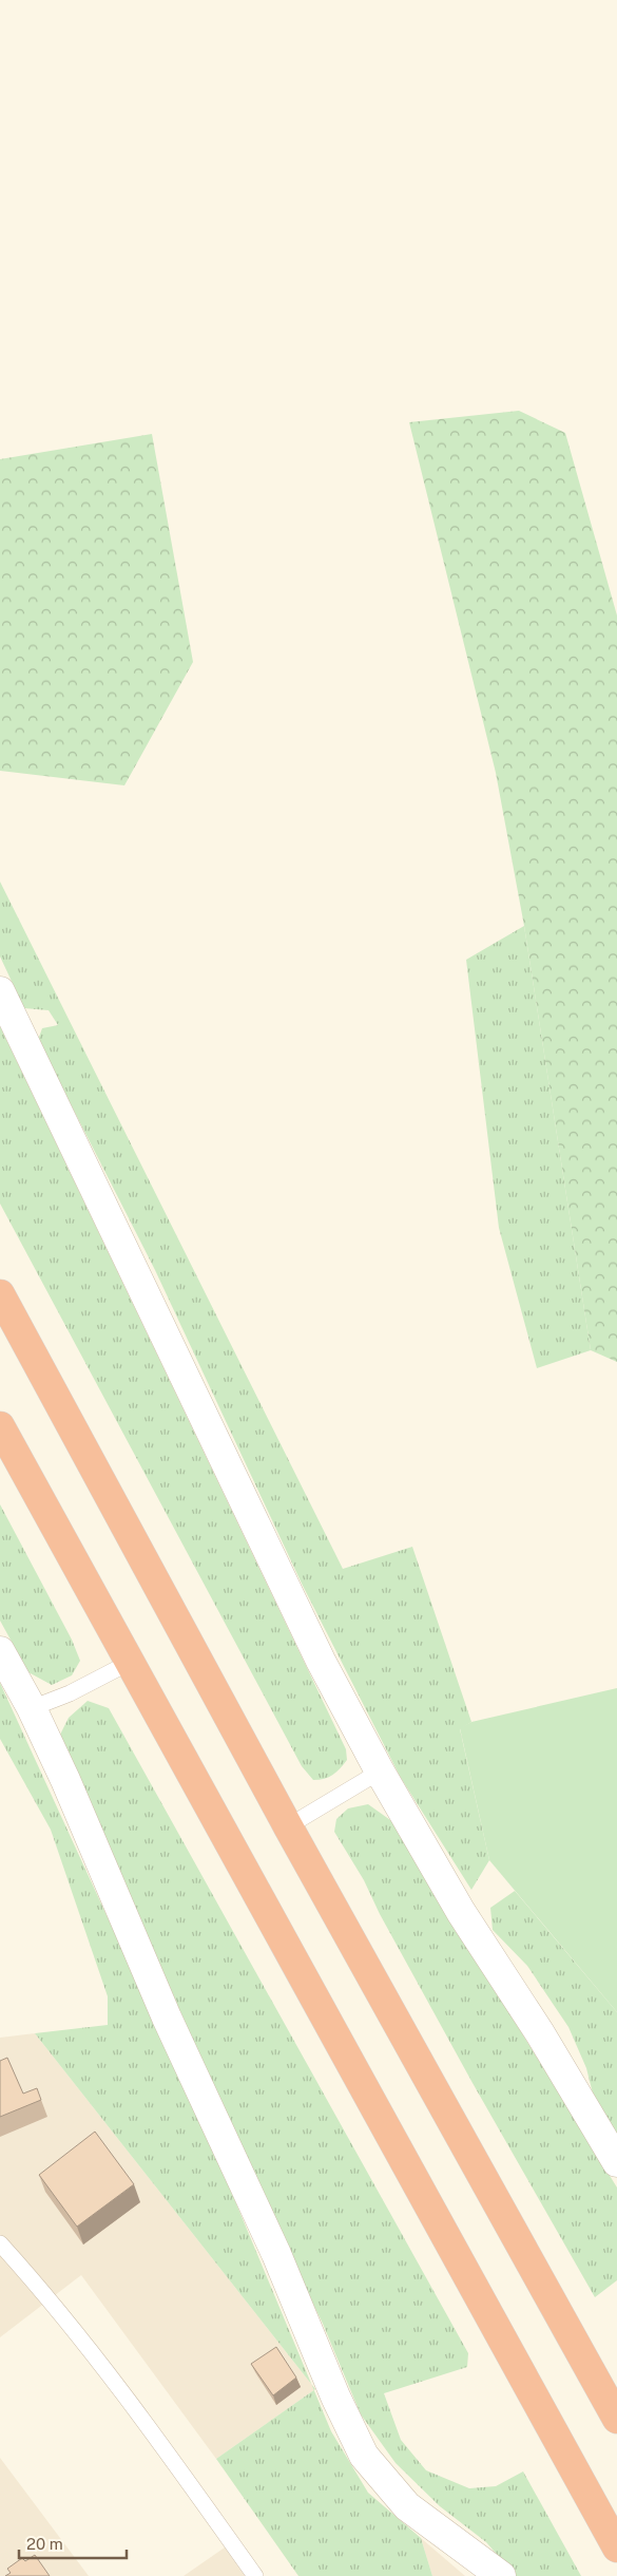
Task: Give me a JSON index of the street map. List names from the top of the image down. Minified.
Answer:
{"scale_bar":"20 m"}
